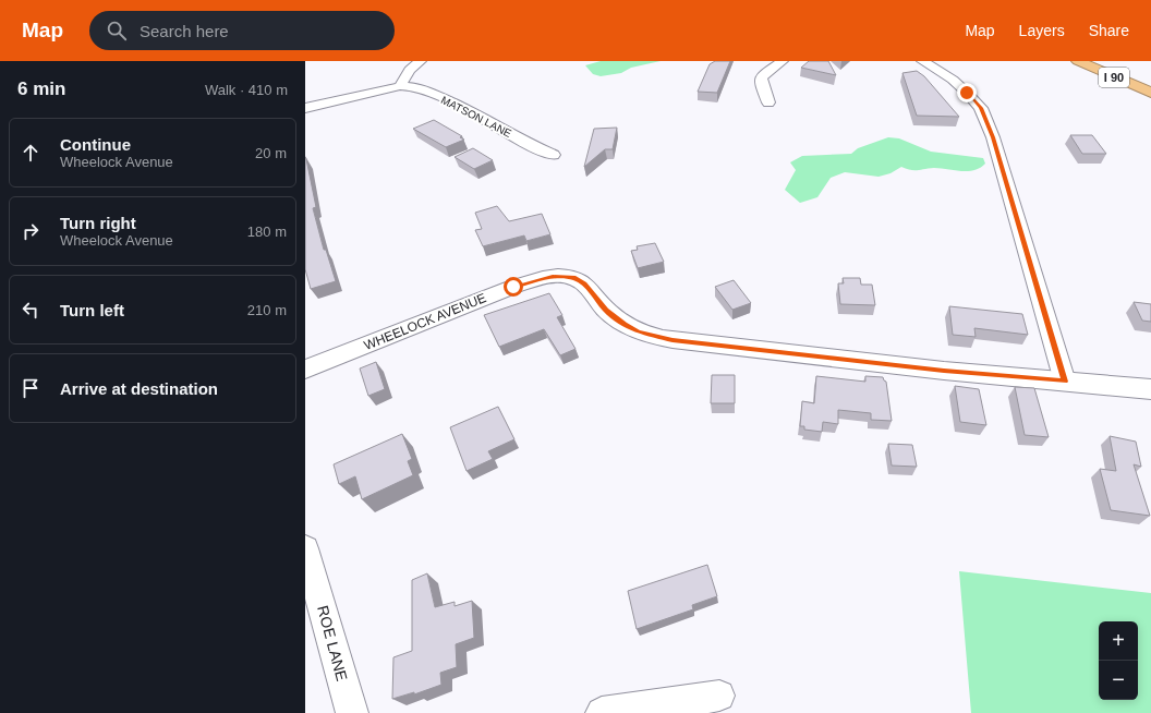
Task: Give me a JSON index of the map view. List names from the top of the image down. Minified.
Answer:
{"streets":{"highway":["I 90"],"street":["MATSON LANE","WHEELOCK AVENUE","ROE LANE"]},"page":{"header":"Map","search":"Search here","nav":["Map","Layers","Share"],"heading":["6 min","Walk · 410 m"],"list":[["Continue","Wheelock Avenue","20 m"],["Turn right","Wheelock Avenue","180 m"],["Turn left","210 m"],"Arrive at destination"],"map_buttons":["+","−"]}}
